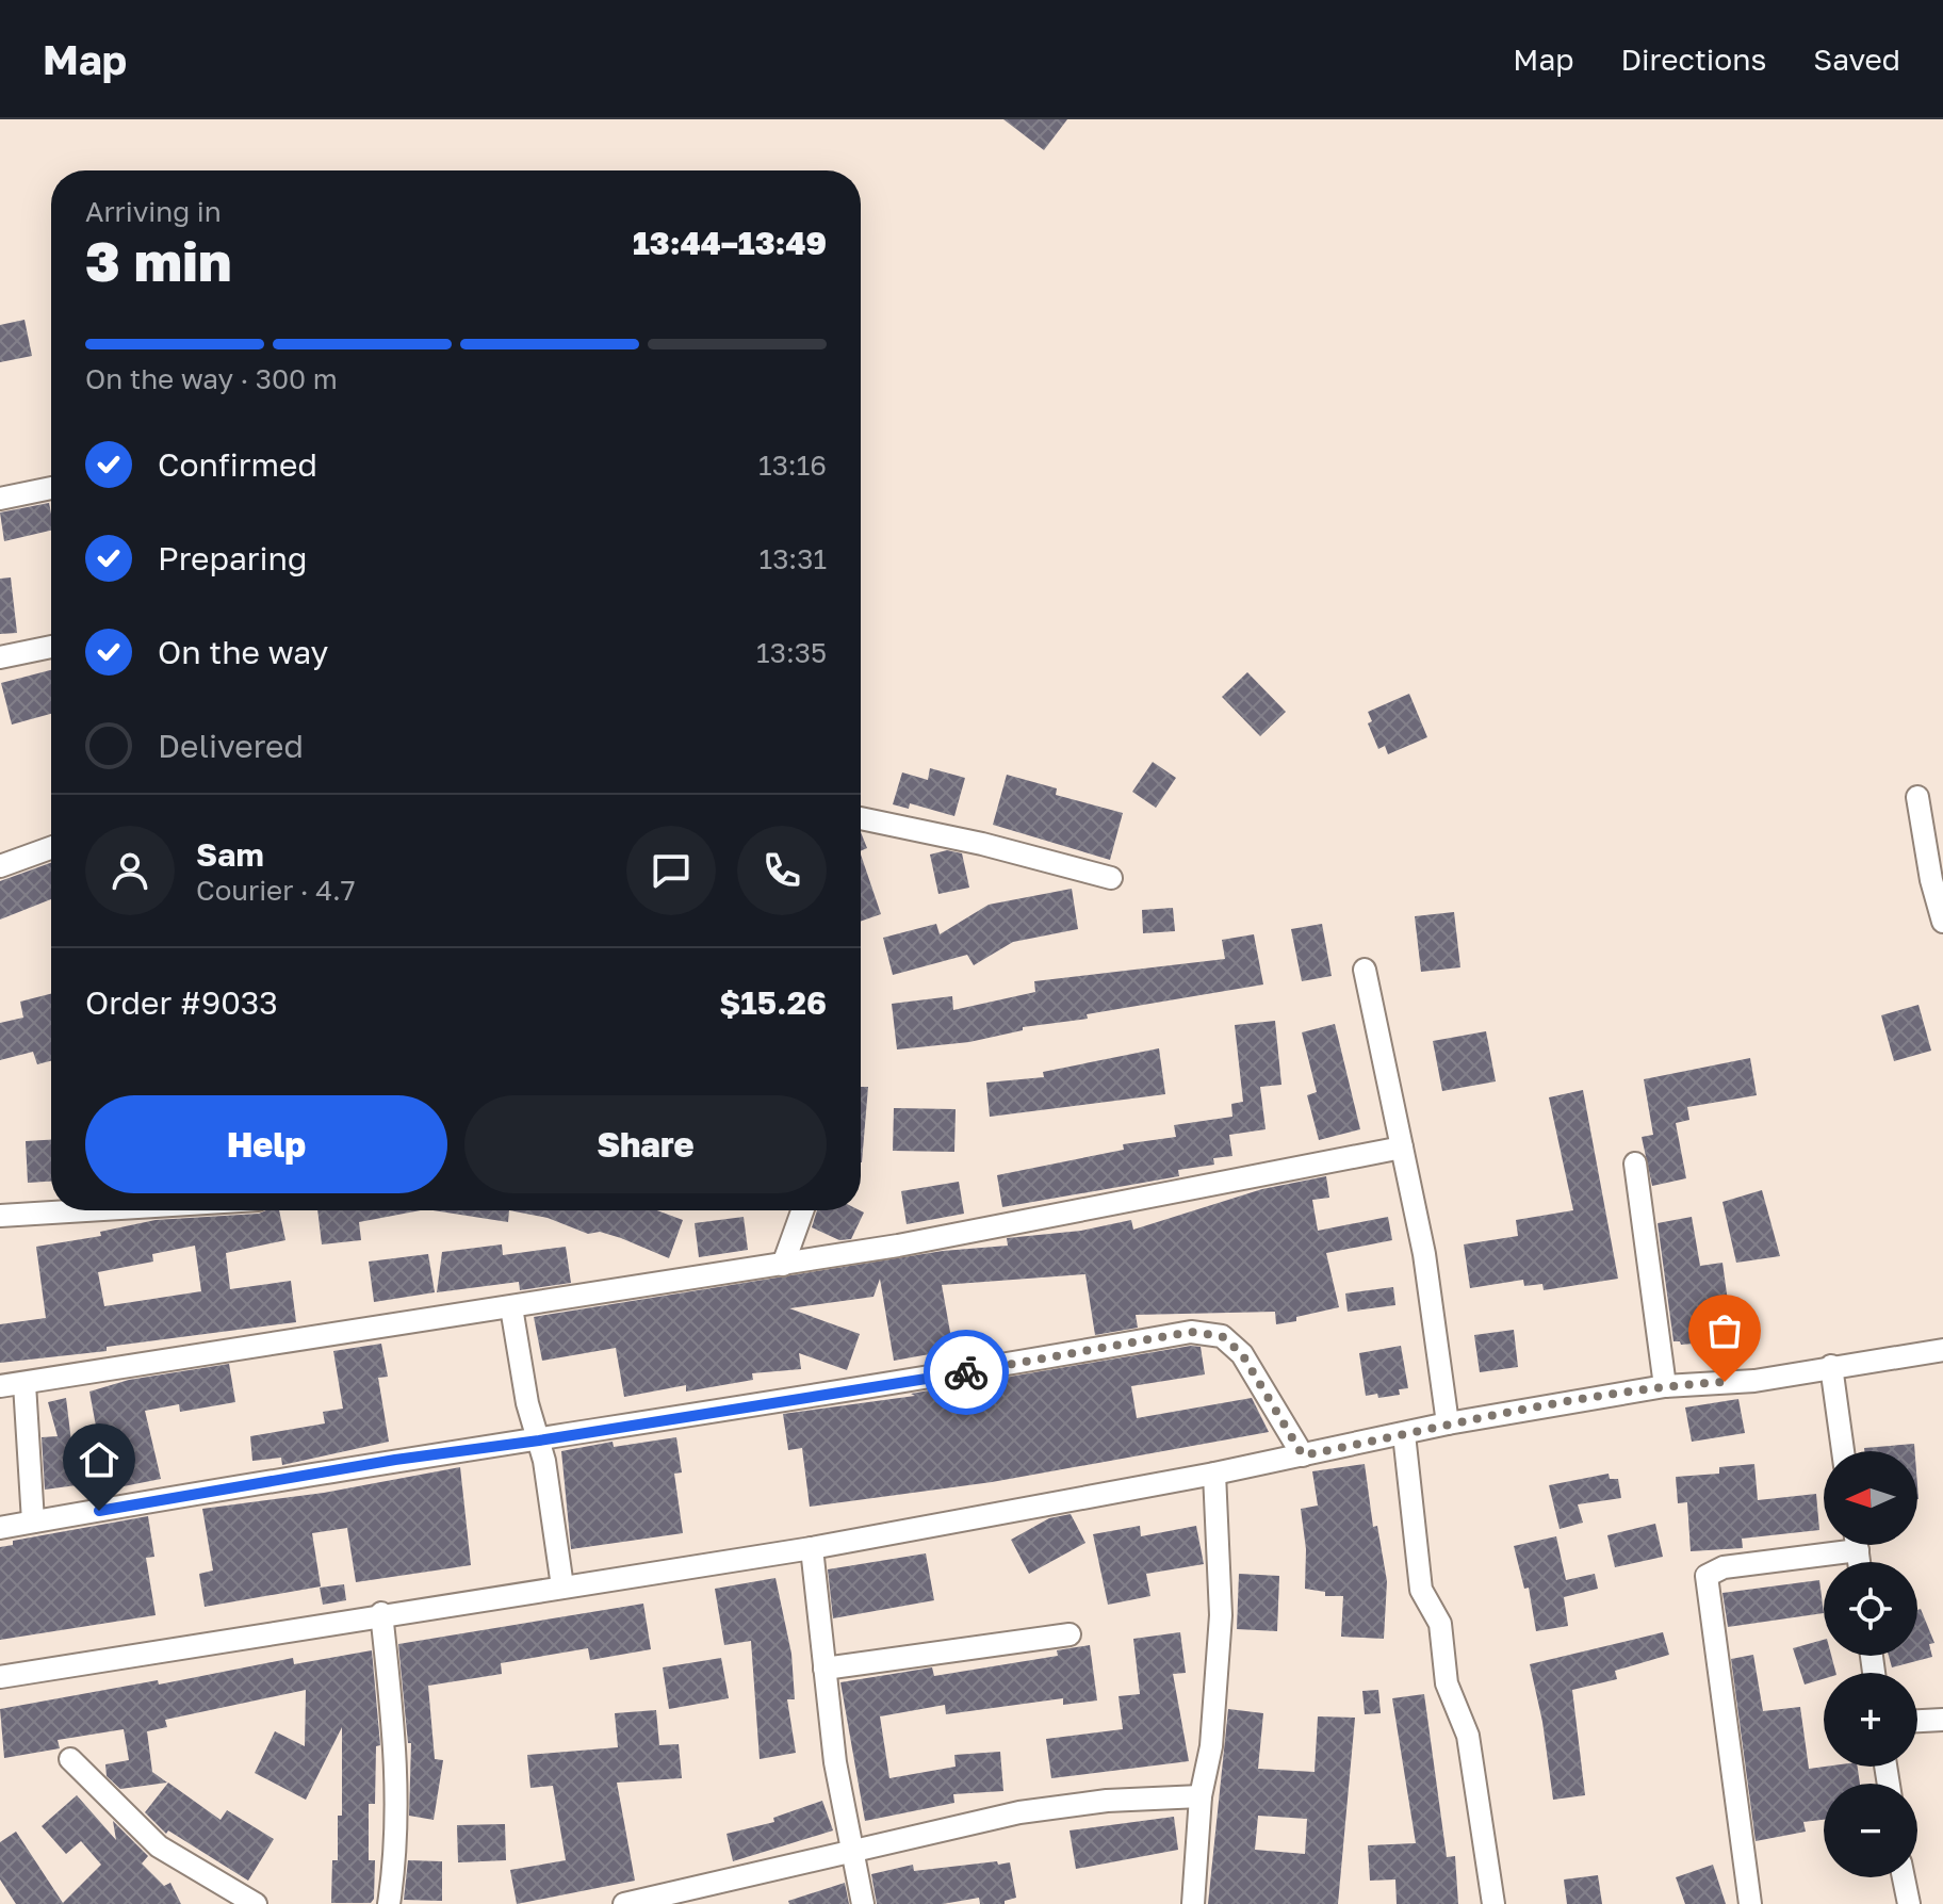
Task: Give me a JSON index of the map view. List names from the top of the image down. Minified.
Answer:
{"north":"left","page":{"header":"Map","nav":["Map","Directions","Saved"],"heading":["3 min","Arriving in","13:44–13:49"],"panel":["Sam","Courier · 4.7","Order #9033","$15.26"],"bar":"On the way · 300 m","list":[["Confirmed","13:16"],["Preparing","13:31"],["On the way","13:35"],"Delivered"],"buttons":["Help","Share"],"map_buttons":["+","−"]}}
